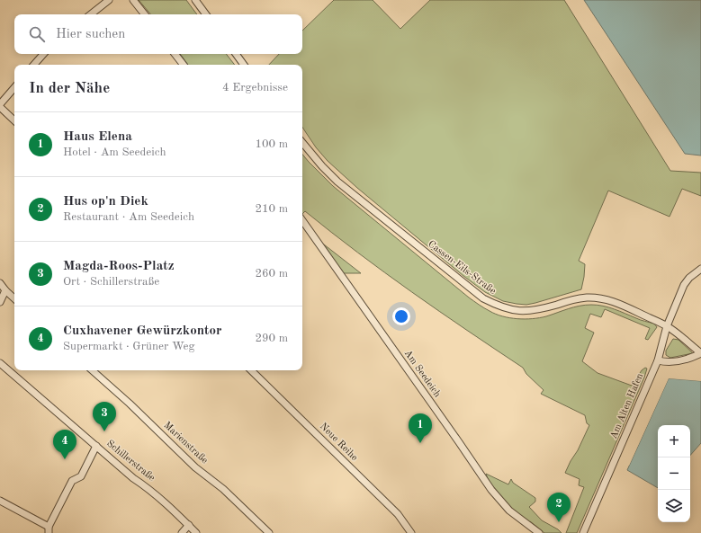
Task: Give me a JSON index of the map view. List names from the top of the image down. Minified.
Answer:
{"streets":{"street":["Cassen-Eils-Straße","Am Seedeich","Am Alten Hafen","Neue Reihe","Marienstraße","Schillerstraße"]},"crossings":[["Cassen-Eils-Straße","Am Alten Hafen"]],"page":{"search":"Hier suchen","heading":["In der Nähe","4 Ergebnisse"],"list":[{"mark":"1","name":"Haus Elena","note":"Hotel · Am Seedeich","value":"100 m"},{"mark":"2","name":"Hus op'n Diek","note":"Restaurant · Am Seedeich","value":"210 m"},{"mark":"3","name":"Magda-Roos-Platz","note":"Ort · Schillerstraße","value":"260 m"},{"mark":"4","name":"Cuxhavener Gewürzkontor","note":"Supermarkt · Grüner Weg","value":"290 m"}],"pins":["3","1","4","2"],"map_buttons":["+","−"]}}
